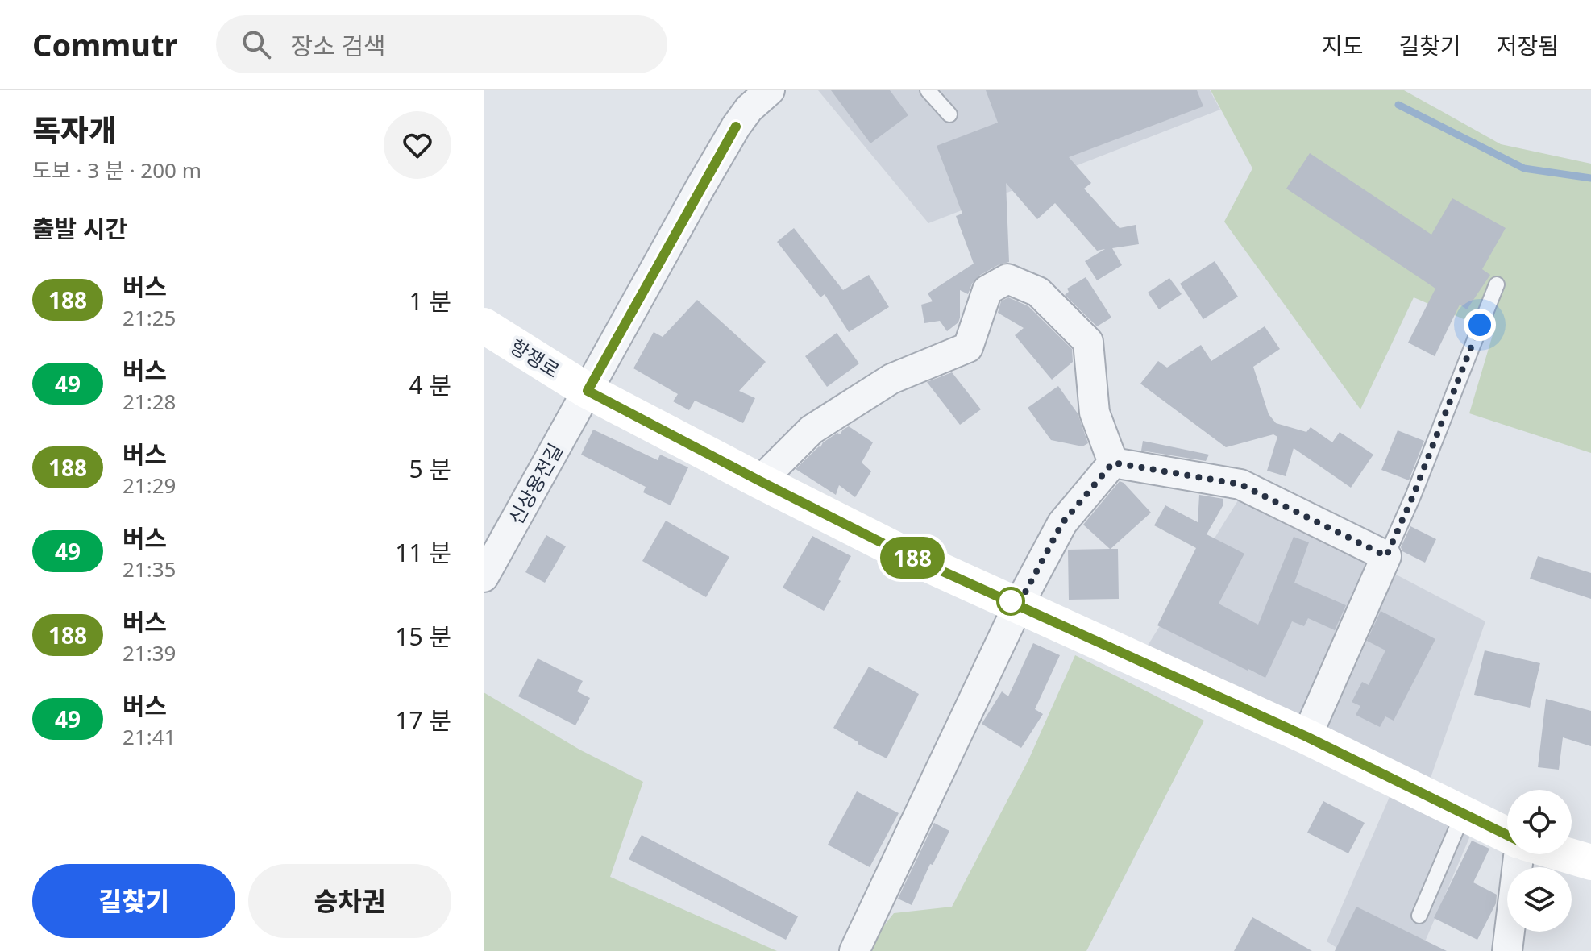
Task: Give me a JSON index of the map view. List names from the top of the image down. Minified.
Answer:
{"streets":{"street":["항쟁로","신상용전길"]},"crossings":[["항쟁로","신상용전길"]],"lines":["bus line 188"],"page":{"header":"Commutr","search":"장소 검색","nav":["지도","길찾기","저장됨"],"heading":[["독자개","도보 · 3 분 · 200 m"],"출발 시간"],"on_map":"188","list":[{"mark":"188","name":"버스","note":"21:25","value":"1 분"},{"mark":"49","name":"버스","note":"21:28","value":"4 분"},{"mark":"188","name":"버스","note":"21:29","value":"5 분"},{"mark":"49","name":"버스","note":"21:35","value":"11 분"},{"mark":"188","name":"버스","note":"21:39","value":"15 분"},{"mark":"49","name":"버스","note":"21:41","value":"17 분"}],"buttons":["길찾기","승차권"]}}
